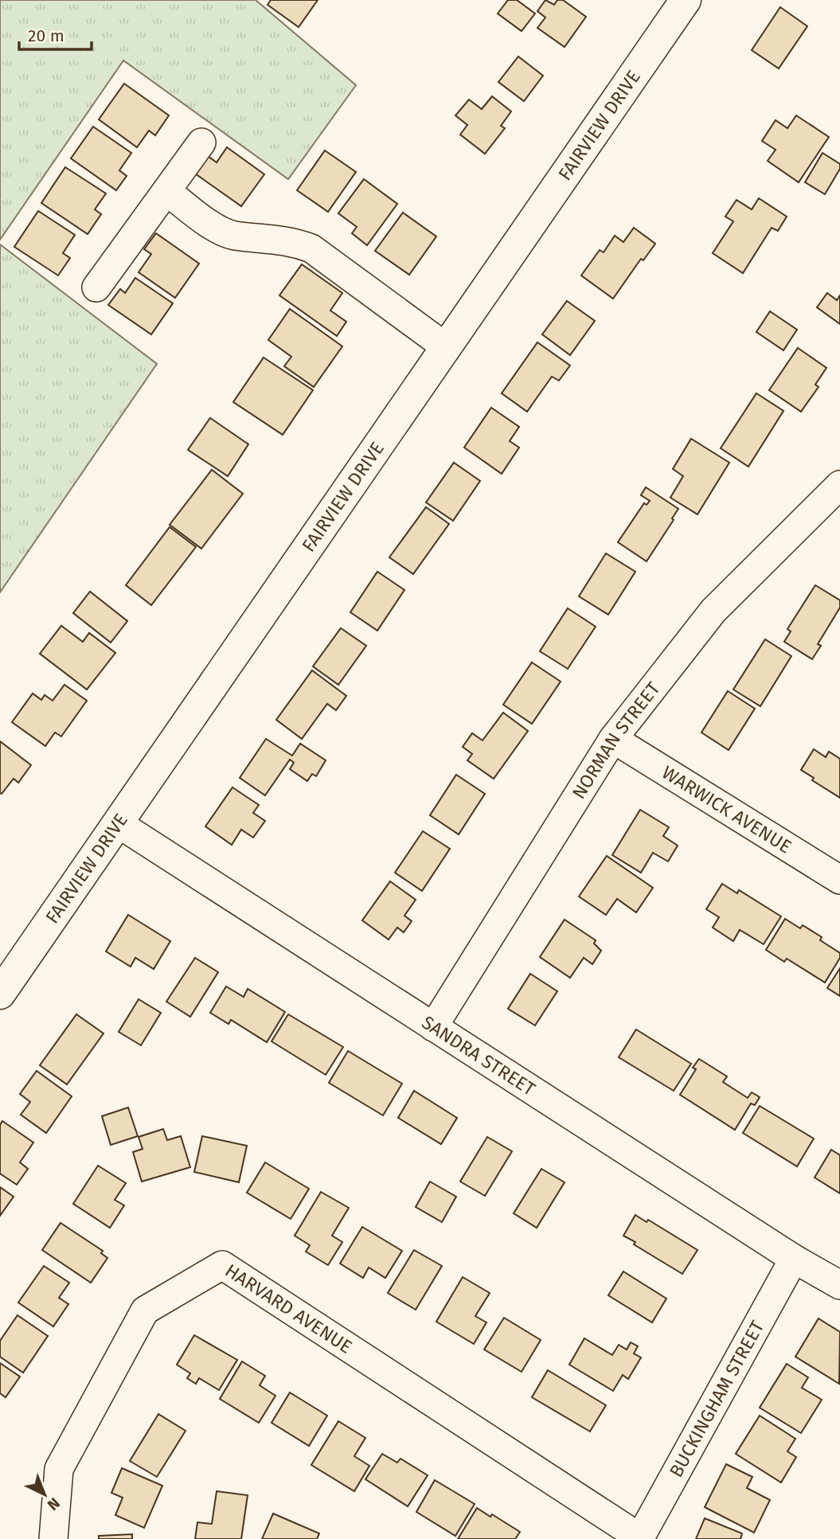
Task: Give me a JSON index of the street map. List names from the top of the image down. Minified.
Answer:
{"streets":{"main road":["FAIRVIEW DRIVE"],"street":["NORMAN STREET","WARWICK AVENUE","SANDRA STREET","HARVARD AVENUE","BUCKINGHAM STREET"]},"crossings":[["FAIRVIEW DRIVE","SANDRA STREET"],["NORMAN STREET","WARWICK AVENUE"],["NORMAN STREET","SANDRA STREET"],["SANDRA STREET","BUCKINGHAM STREET"],["HARVARD AVENUE","BUCKINGHAM STREET"]],"scale_bar":"20 m","north":"bottom right"}
